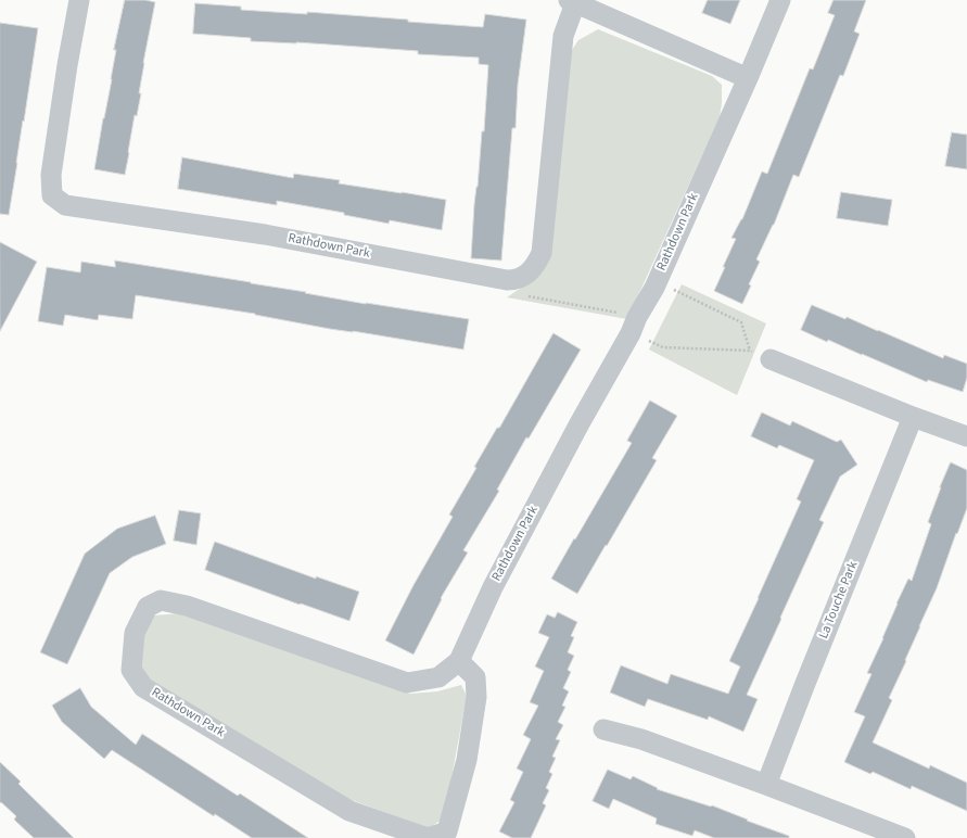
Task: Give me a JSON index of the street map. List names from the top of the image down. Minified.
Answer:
{"streets":{"street":["Rathdown Park","La Touche Park"]}}
